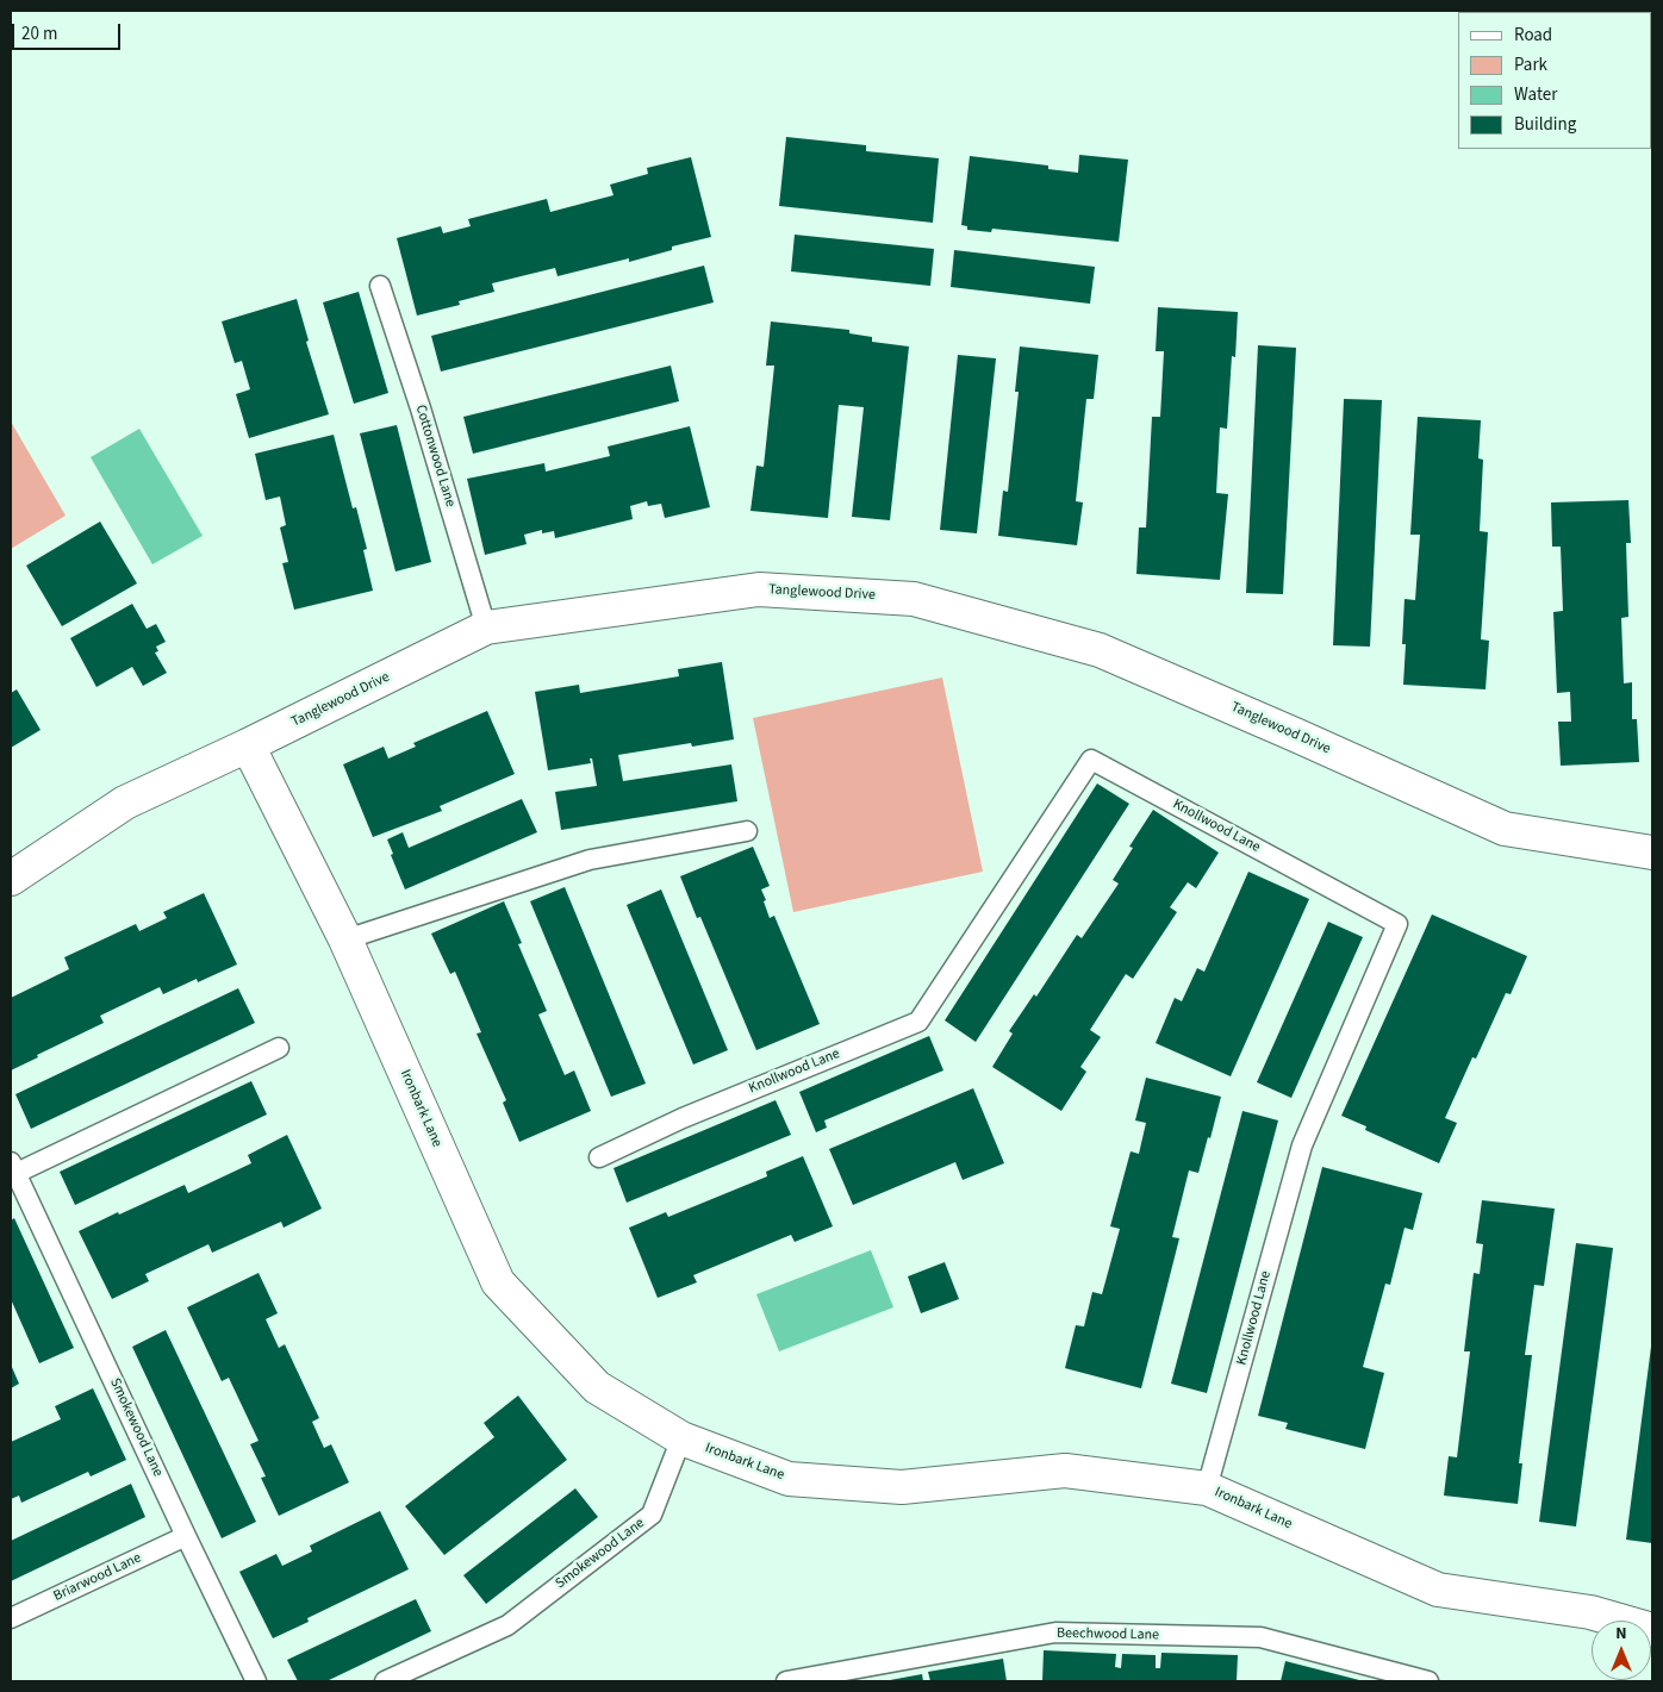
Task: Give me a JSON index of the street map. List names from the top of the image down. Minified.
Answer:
{"streets":{"street":["Tanglewood Drive","Ironbark Lane"],"lane":["Cottonwood Lane","Knollwood Lane","Smokewood Lane","Briarwood Lane","Beechwood Lane"]},"crossings":[["Cottonwood Lane","Tanglewood Drive"],["Tanglewood Drive","Ironbark Lane"],["Knollwood Lane","Ironbark Lane"],["Ironbark Lane","Smokewood Lane"],["Smokewood Lane","Briarwood Lane"]],"legend":["Road","Park","Water","Building"],"scale_bar":"20 m","north":"top"}
